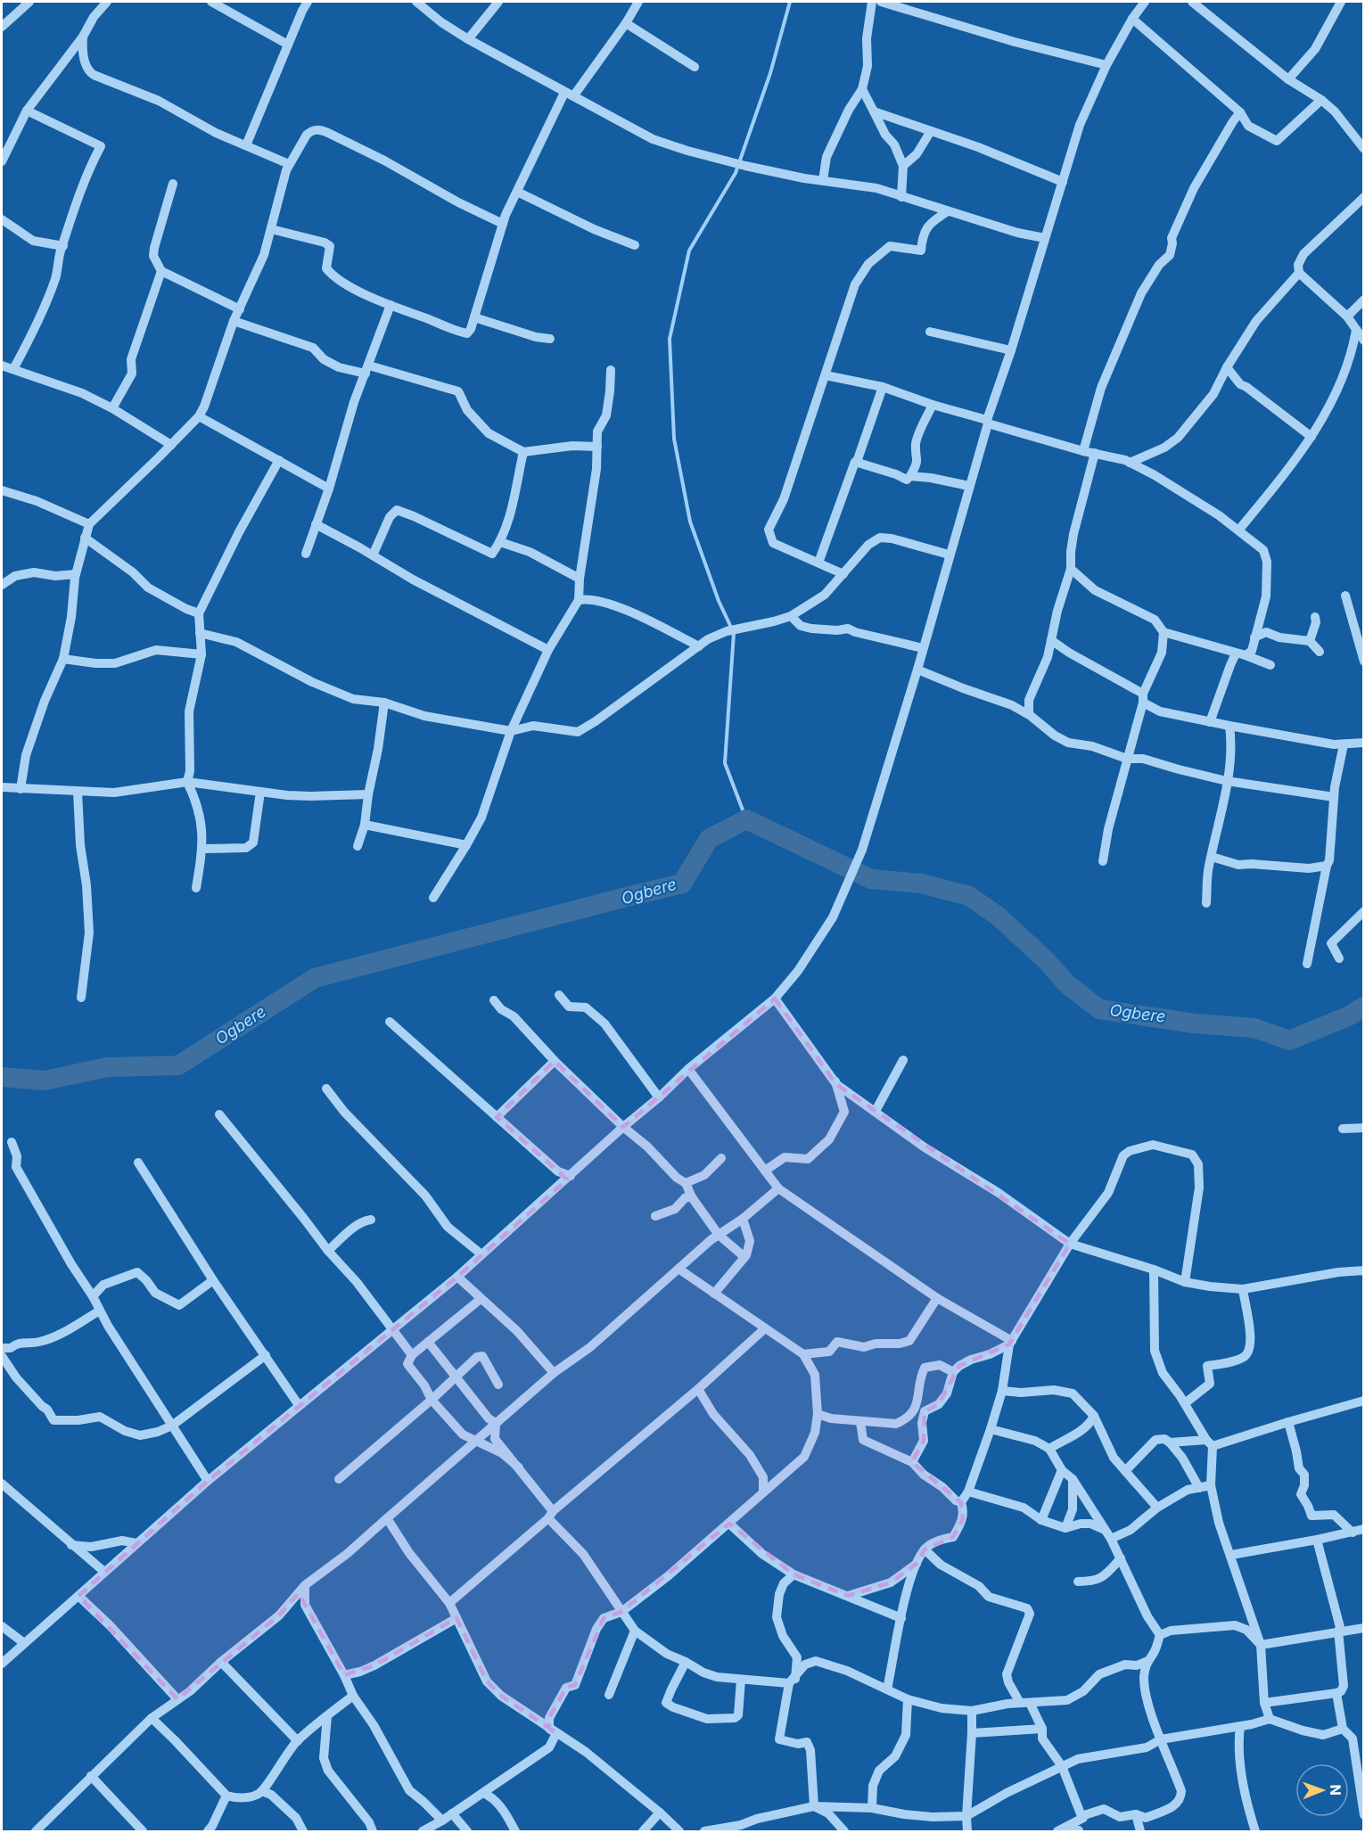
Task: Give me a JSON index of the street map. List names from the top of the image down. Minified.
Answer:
{"water":["Ogbere"],"north":"right"}
